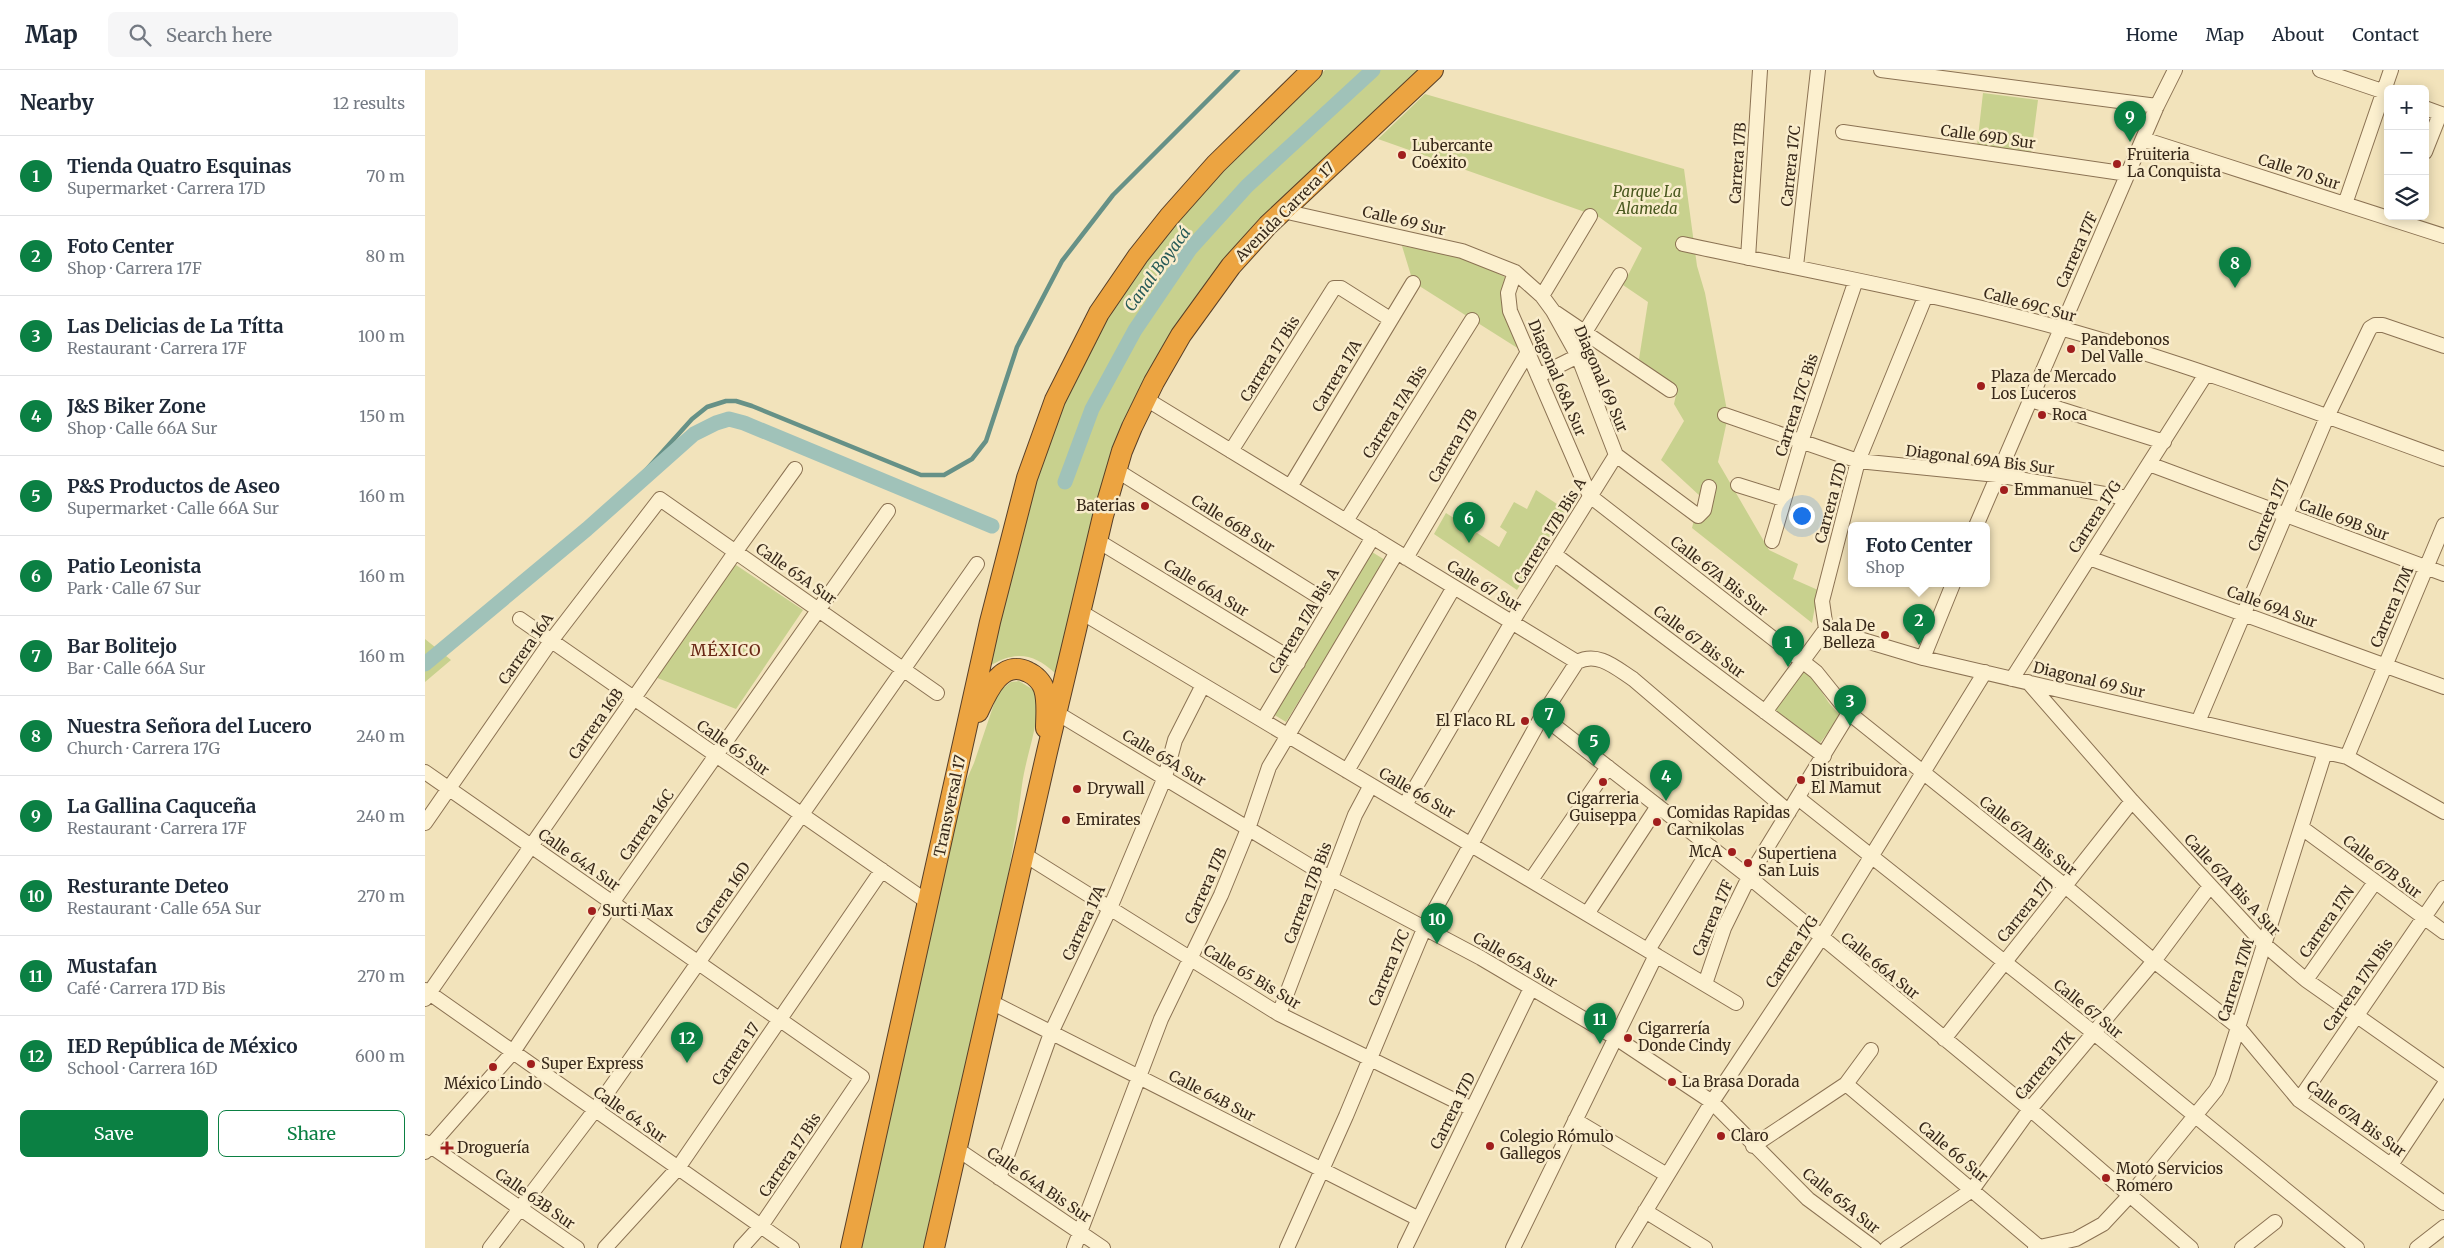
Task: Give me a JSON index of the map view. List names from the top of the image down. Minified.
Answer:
{"streets":{"highway":["Avenida Carrera 17","Transversal 17"],"street":["Calle 69D Sur","Carrera 17B","Carrera 17C","Calle 70 Sur","Calle 69 Sur","Carrera 17F","Calle 69C Sur","Carrera 17 Bis","Carrera 17A","Diagonal 68A Sur","Diagonal 69 Sur","Carrera 17C Bis","Carrera 17A Bis","Diagonal 69A Bis Sur","Carrera 17D","Carrera 17J","Carrera 17G","Calle 69B Sur","Calle 66B Sur","Carrera 17B Bis A","Calle 65A Sur","Calle 67A Bis Sur","Calle 67 Sur","Calle 66A Sur","Calle 69A Sur","Carrera 17M","Carrera 17A Bis A","Calle 67 Bis Sur","Carrera 16A","Carrera 16B","Calle 65 Sur","Calle 66 Sur","Carrera 16C","Calle 64A Sur","Calle 67B Sur","Calle 67A Bis A Sur","Carrera 17B Bis","Carrera 16D","Carrera 17N","Calle 65 Bis Sur","Carrera 17N Bis","Carrera 17","Carrera 17K","Calle 64B Sur","Calle 64 Sur","Calle 64A Bis Sur","Calle 63B Sur"]},"crossings":[["Calle 69D Sur","Carrera 17F"],["Carrera 17B","Calle 69C Sur"],["Carrera 17B","Diagonal 68A Sur"],["Carrera 17B","Calle 65A Sur"],["Carrera 17B","Calle 67 Sur"],["Carrera 17B","Calle 66 Sur"],["Carrera 17B","Calle 65 Bis Sur"],["Carrera 17B","Calle 64B Sur"],["Carrera 17B","Calle 64A Bis Sur"],["Carrera 17C","Calle 69C Sur"],["Carrera 17C","Calle 65A Sur"],["Carrera 17C","Calle 67 Sur"],["Carrera 17C","Calle 66A Sur"],["Carrera 17C","Calle 66 Sur"],["Carrera 17C","Calle 65 Bis Sur"],["Carrera 17C","Calle 64B Sur"],["Calle 70 Sur","Carrera 17F"],["Avenida Carrera 17","Calle 69 Sur"],["Avenida Carrera 17","Calle 67 Sur"],["Calle 69 Sur","Diagonal 68A Sur"],["Calle 69 Sur","Diagonal 69 Sur"],["Carrera 17F","Calle 69C Sur"],["Carrera 17F","Diagonal 69A Bis Sur"],["Carrera 17F","Calle 67A Bis Sur"],["Carrera 17F","Calle 67 Sur"],["Carrera 17F","Calle 66A Sur"],["Carrera 17F","Calle 67 Bis Sur"],["Carrera 17F","Calle 66 Sur"],["Calle 69C Sur","Carrera 17C Bis"],["Calle 69C Sur","Carrera 17D"],["Calle 69C Sur","Carrera 17J"],["Calle 69C Sur","Carrera 17G"],["Carrera 17 Bis","Carrera 17A"],["Carrera 17 Bis","Calle 67 Sur"],["Carrera 17 Bis","Calle 64A Sur"],["Carrera 17 Bis","Calle 64 Sur"],["Carrera 17A","Calle 65A Sur"],["Carrera 17A","Calle 67 Sur"],["Carrera 17A","Calle 66 Sur"],["Carrera 17A","Calle 65 Bis Sur"],["Carrera 17A","Calle 64B Sur"],["Carrera 17A","Calle 64A Bis Sur"],["Diagonal 68A Sur","Diagonal 69 Sur"],["Diagonal 68A Sur","Carrera 17B Bis A"],["Diagonal 68A Sur","Calle 67A Bis Sur"],["Diagonal 69 Sur","Carrera 17D"],["Diagonal 69 Sur","Carrera 17J"],["Diagonal 69 Sur","Carrera 17G"],["Diagonal 69 Sur","Carrera 17B Bis A"],["Diagonal 69 Sur","Carrera 17M"],["Diagonal 69 Sur","Calle 67A Bis A Sur"],["Carrera 17C Bis","Diagonal 69A Bis Sur"],["Carrera 17A Bis","Calle 67 Sur"],["Diagonal 69A Bis Sur","Carrera 17D"],["Diagonal 69A Bis Sur","Carrera 17G"],["Carrera 17D","Calle 65A Sur"],["Carrera 17D","Calle 65 Bis Sur"],["Carrera 17D","Calle 64B Sur"],["Carrera 17J","Calle 69B Sur"],["Carrera 17J","Calle 67A Bis Sur"],["Carrera 17J","Calle 67 Sur"],["Carrera 17J","Calle 66A Sur"],["Carrera 17J","Calle 69A Sur"],["Carrera 17J","Calle 67A Bis A Sur"],["Carrera 17G","Calle 69B Sur"],["Carrera 17G","Calle 65A Sur"],["Carrera 17G","Calle 67A Bis Sur"],["Carrera 17G","Calle 67 Sur"],["Carrera 17G","Calle 66A Sur"],["Carrera 17G","Calle 69A Sur"],["Calle 69B Sur","Carrera 17M"],["Calle 66B Sur","Carrera 17A Bis A"],["Carrera 17B Bis A","Calle 67A Bis Sur"],["Carrera 17B Bis A","Calle 67 Sur"],["Carrera 17B Bis A","Calle 67 Bis Sur"],["Carrera 17B Bis A","Calle 66 Sur"],["Calle 65A Sur","Carrera 16A"],["Calle 65A Sur","Carrera 16B"],["Calle 65A Sur","Carrera 16C"],["Calle 65A Sur","Carrera 17B Bis"],["Calle 65A Sur","Carrera 16D"],["Calle 67A Bis Sur","Carrera 17M"],["Calle 67A Bis Sur","Carrera 17N Bis"],["Calle 67A Bis Sur","Carrera 17K"],["Calle 67 Sur","Carrera 17M"],["Calle 67 Sur","Carrera 17A Bis A"],["Calle 67 Sur","Carrera 17K"],["Calle 66A Sur","Carrera 17M"],["Calle 66A Sur","Carrera 17A Bis A"],["Calle 66A Sur","Carrera 17K"],["Calle 69A Sur","Carrera 17M"],["Carrera 17M","Calle 66 Sur"],["Carrera 17M","Calle 67B Sur"],["Carrera 17M","Calle 67A Bis A Sur"],["Carrera 17A Bis A","Calle 66 Sur"],["Carrera 16A","Calle 65 Sur"],["Carrera 16A","Calle 64A Sur"],["Carrera 16B","Calle 65 Sur"],["Carrera 16B","Calle 64A Sur"],["Carrera 16B","Calle 64 Sur"],["Calle 65 Sur","Transversal 17"],["Calle 65 Sur","Carrera 16C"],["Calle 65 Sur","Carrera 16D"],["Calle 65 Sur","Carrera 17"],["Calle 66 Sur","Carrera 17B Bis"],["Calle 66 Sur","Carrera 17K"],["Carrera 16C","Calle 64A Sur"],["Carrera 16C","Calle 64 Sur"],["Carrera 16C","Calle 63B Sur"],["Calle 64A Sur","Carrera 16D"],["Calle 64A Sur","Carrera 17"],["Calle 67B Sur","Carrera 17N"],["Calle 67B Sur","Carrera 17N Bis"],["Calle 67A Bis A Sur","Carrera 17N"],["Calle 67A Bis A Sur","Carrera 17N Bis"],["Calle 67A Bis A Sur","Carrera 17K"],["Carrera 17B Bis","Calle 65 Bis Sur"],["Carrera 16D","Calle 64 Sur"],["Carrera 16D","Calle 63B Sur"],["Carrera 17","Calle 64 Sur"]],"districts":["MÉXICO"],"water":["Canal Boyacá"],"parks":["Parque La Alameda"],"places":{"other":["Lubercante Coéxito","Fruiteria La Conquista","Pandebonos Del Valle","Plaza de Mercado Los Luceros","Roca","Emmanuel","Baterias","Sala De Belleza","El Flaco RL","Distribuidora El Mamut","Cigarreria Guiseppa","Drywall","Emirates","Comidas Rapidas Carnikolas","McA","Supertiena San Luis","Surti Max","Cigarrería Donde Cindy","Super Express","México Lindo","La Brasa Dorada","Claro","Colegio Rómulo Gallegos","Moto Servicios Romero"],"health":["Droguería"]},"page":{"header":"Map","search":"Search here","nav":["Home","Map","About","Contact"],"heading":["Nearby","12 results"],"map_buttons":["+","−"],"pins":["9","8","6","2","1","3","7","5","4","10","11","12"],"list":[{"mark":"1","name":"Tienda Quatro Esquinas","note":"Supermarket · Carrera 17D","value":"70 m"},{"mark":"2","name":"Foto Center","note":"Shop · Carrera 17F","value":"80 m"},{"mark":"3","name":"Las Delicias de La Títta","note":"Restaurant · Carrera 17F","value":"100 m"},{"mark":"4","name":"J&S Biker Zone","note":"Shop · Calle 66A Sur","value":"150 m"},{"mark":"5","name":"P&S Productos de Aseo","note":"Supermarket · Calle 66A Sur","value":"160 m"},{"mark":"6","name":"Patio Leonista","note":"Park · Calle 67 Sur","value":"160 m"},{"mark":"7","name":"Bar Bolitejo","note":"Bar · Calle 66A Sur","value":"160 m"},{"mark":"8","name":"Nuestra Señora del Lucero","note":"Church · Carrera 17G","value":"240 m"},{"mark":"9","name":"La Gallina Caquceña","note":"Restaurant · Carrera 17F","value":"240 m"},{"mark":"10","name":"Resturante Deteo","note":"Restaurant · Calle 65A Sur","value":"270 m"},{"mark":"11","name":"Mustafan","note":"Café · Carrera 17D Bis","value":"270 m"},{"mark":"12","name":"IED República de México","note":"School · Carrera 16D","value":"600 m"}],"popup":["Foto Center","Shop"],"buttons":["Save","Share"]}}
